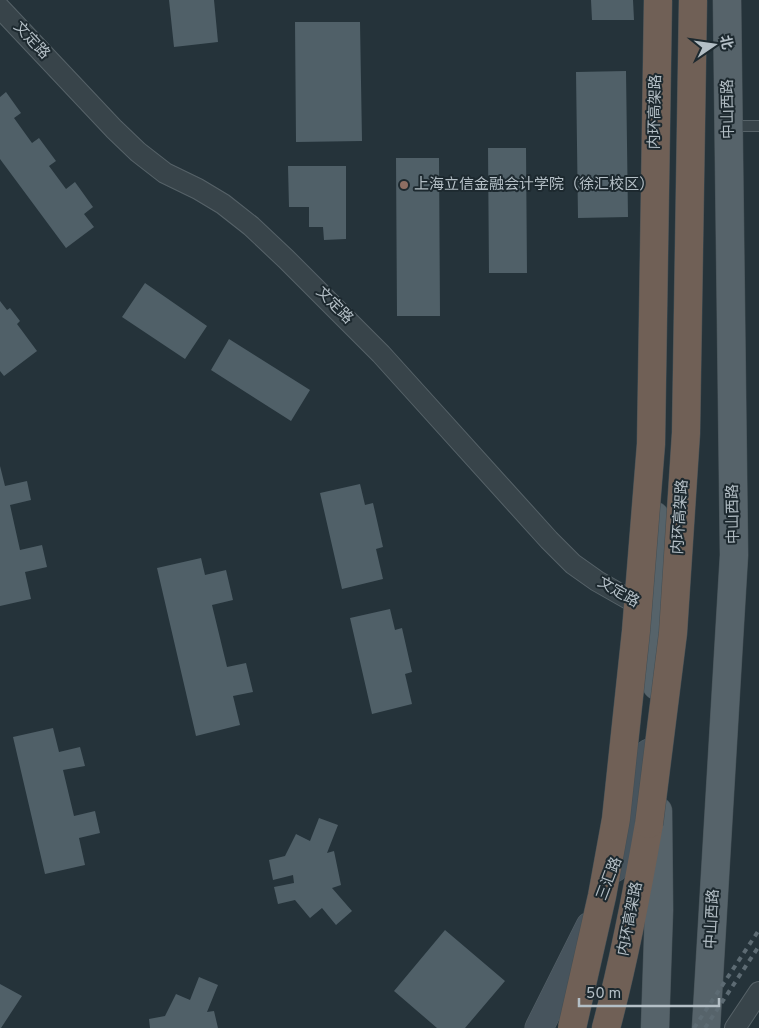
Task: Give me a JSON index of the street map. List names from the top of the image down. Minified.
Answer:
{"streets":{"highway":["内环高架路"],"main road":["中山西路"],"street":["文定路","三汇路"]},"places":["上海立信金融会计学院（徐汇校区）"],"scale_bar":"50 m","north":"right"}
